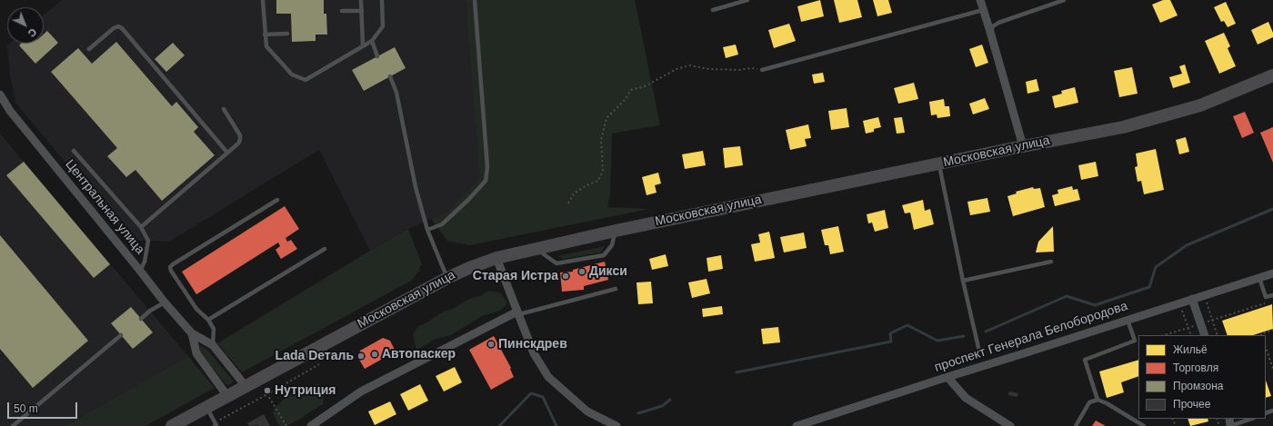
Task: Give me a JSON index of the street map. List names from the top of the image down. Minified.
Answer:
{"streets":{"main road":["Московская улица"],"street":["Центральная улица","проспект Генерала Белобородова"]},"places":["Дикси","Старая Истра","Пинскдрев","Автопаскер","Lada Dеталь","Нутриция"],"legend":["Жильё","Торговля","Промзона","Прочее"],"scale_bar":"50 m","north":"bottom right"}
